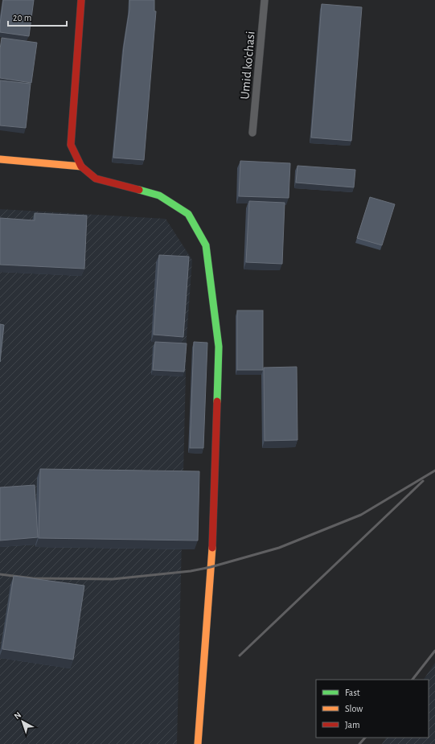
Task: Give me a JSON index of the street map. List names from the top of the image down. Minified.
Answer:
{"streets":{"lane":["Umid ko'chasi"]},"legend":["Fast","Slow","Jam"],"scale_bar":"20 m","north":"top left"}
